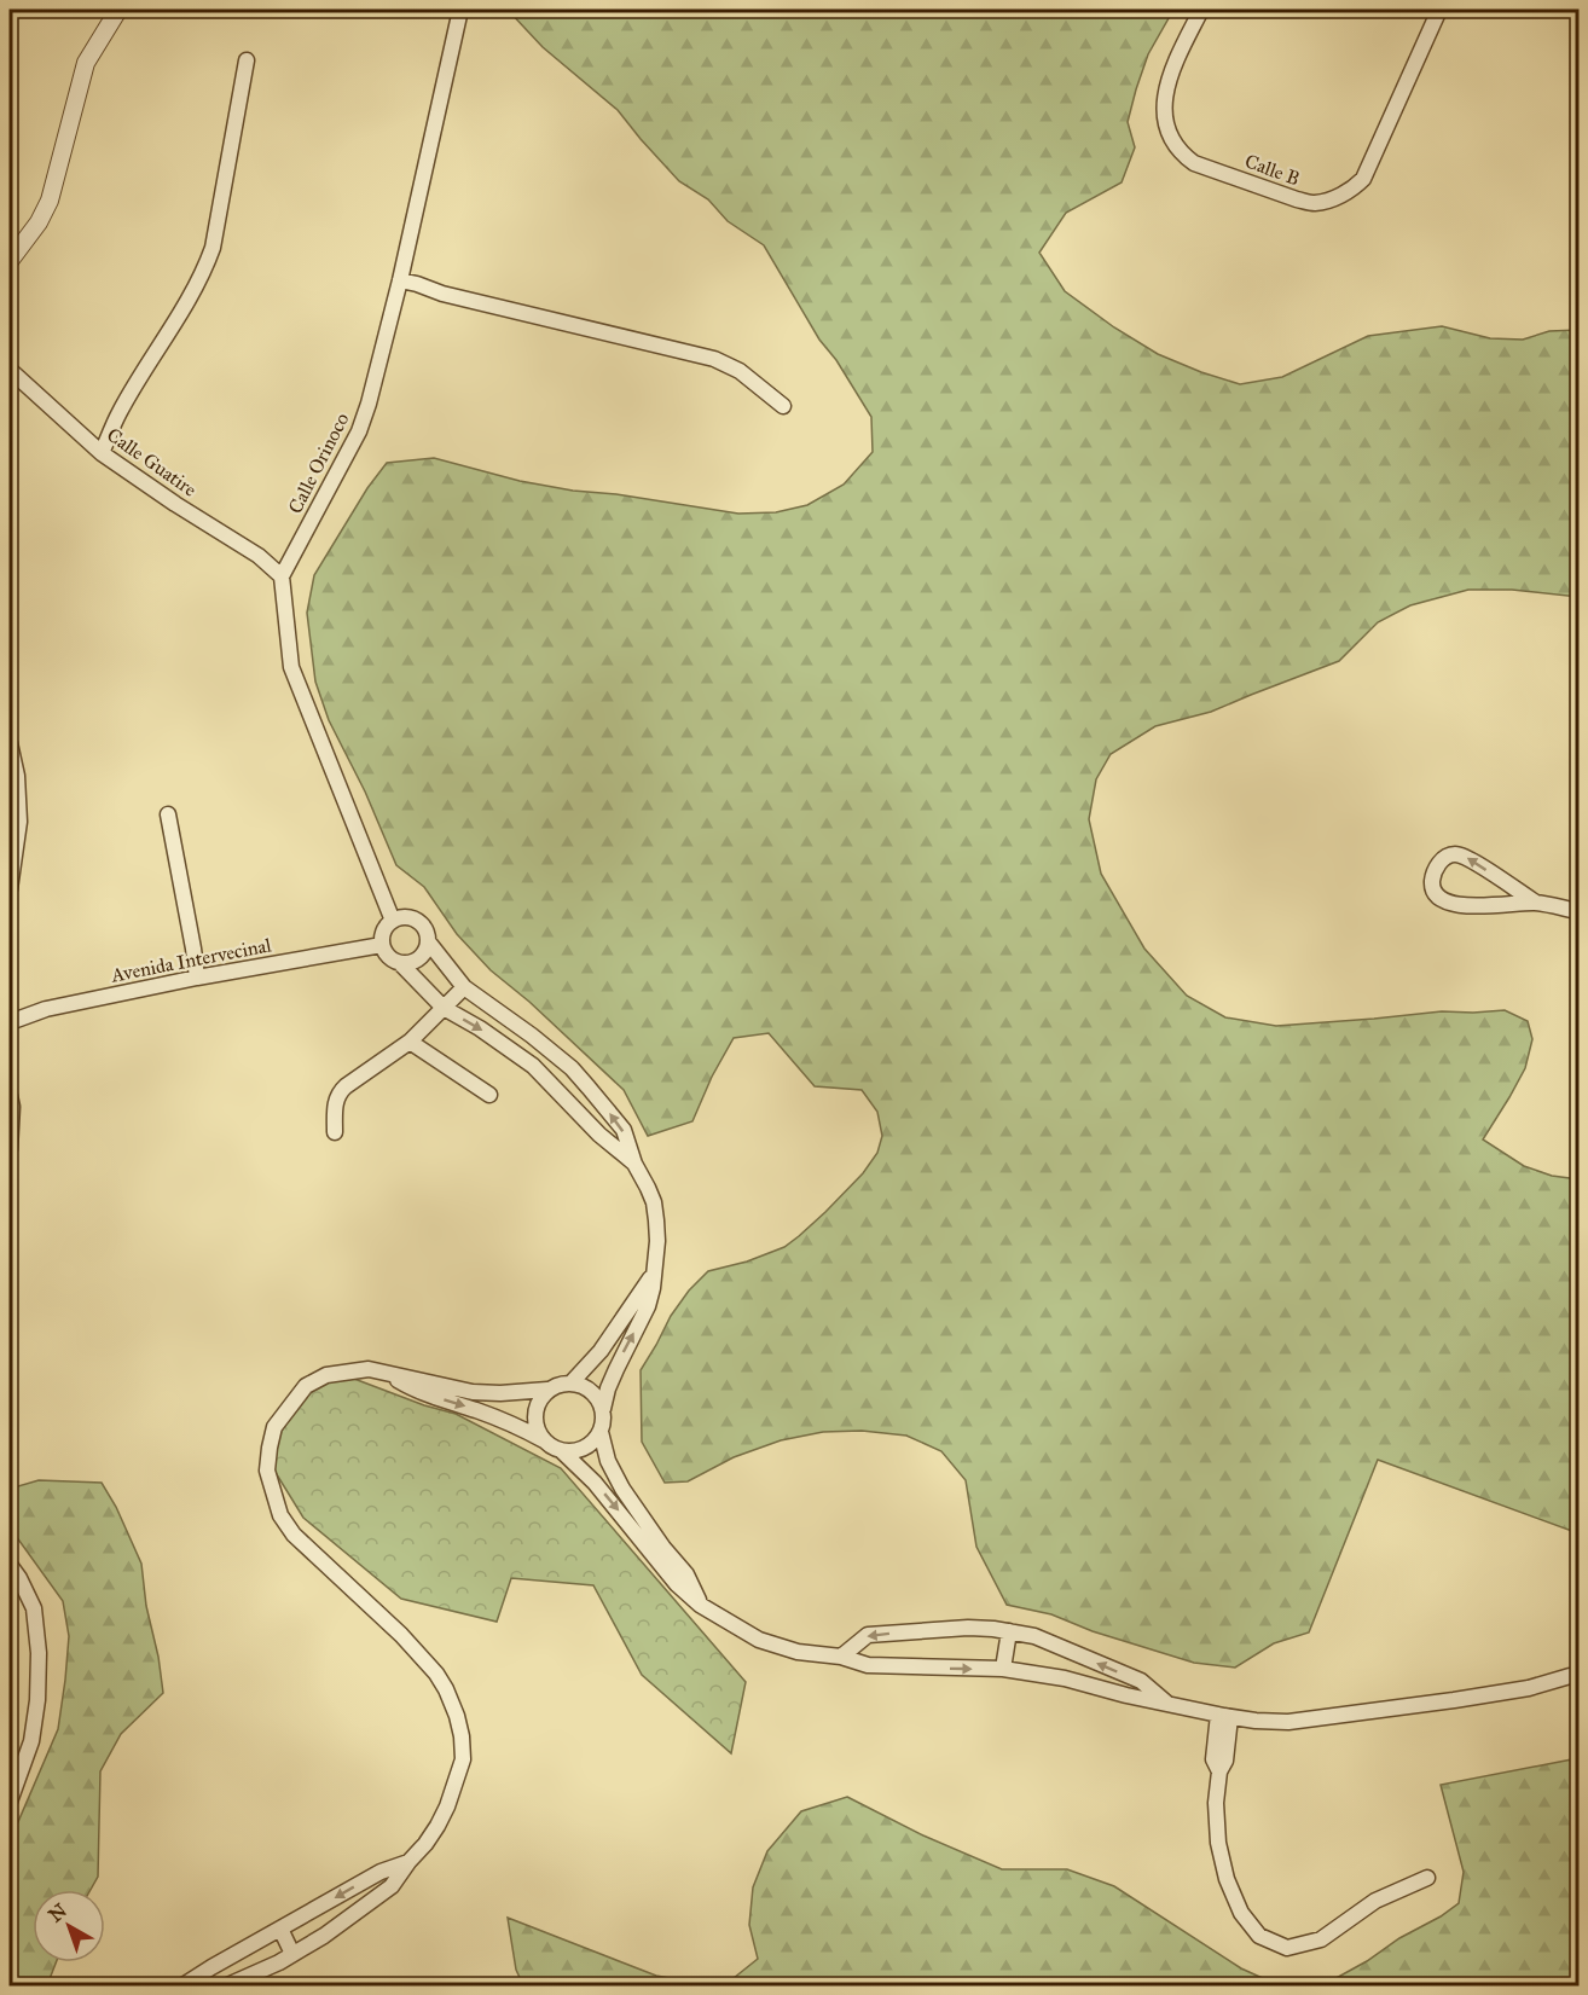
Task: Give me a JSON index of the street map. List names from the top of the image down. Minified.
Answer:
{"streets":{"street":["Calle B","Calle Guatire","Calle Orinoco","Avenida Intervecinal"]},"crossings":[["Calle Guatire","Calle Orinoco"]],"north":"top left"}
